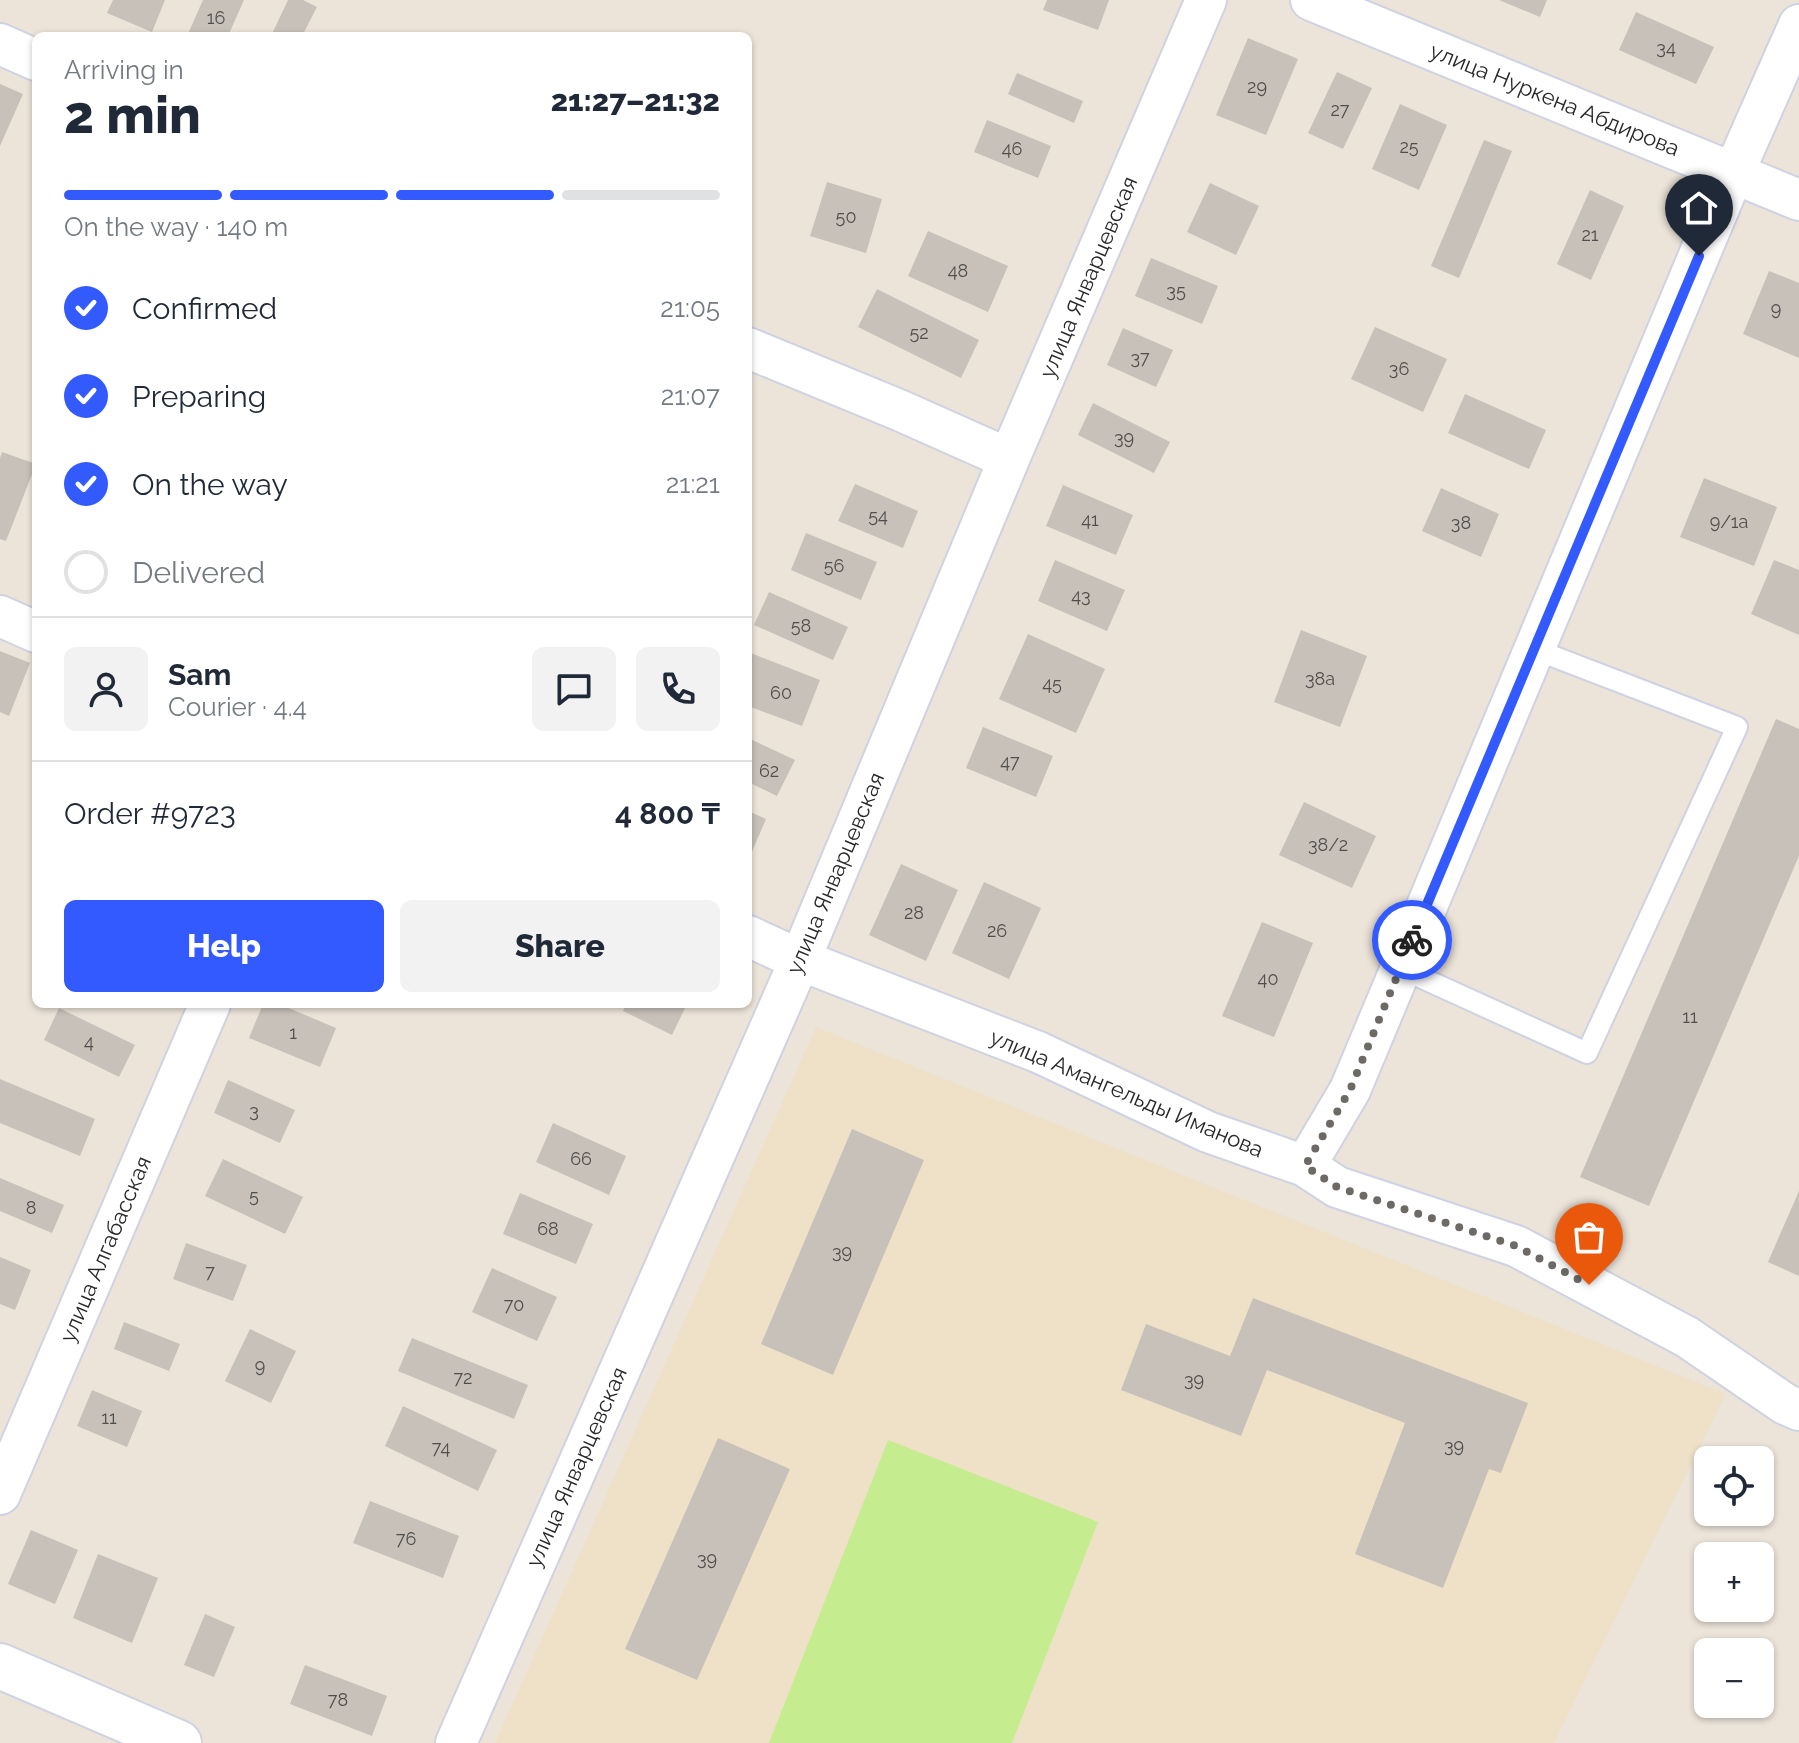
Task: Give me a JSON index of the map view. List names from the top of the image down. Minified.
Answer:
{"streets":{"street":["улица Нуркена Абдирова","улица Январцевская","улица Амангельды Иманова","улица Алгабасская"]},"crossings":[["улица Январцевская","улица Амангельды Иманова"]],"house_numbers":["16","34","29","27","25","46","50","21","48","35","9","52","37","36","39","54","41","9/1а","38","56","43","58","38а","45","60","47","62","38/2","28","26","40","11","1","4","3","66","5","8","68","39","7","70","9","72","39","11","39","74","76","39","78"],"page":{"heading":["2 min","Arriving in","21:27–21:32"],"panel":["Sam","Courier · 4.4","Order #9723","4 800 ₸"],"bar":"On the way · 140 m","list":[["Confirmed","21:05"],["Preparing","21:07"],["On the way","21:21"],"Delivered"],"buttons":["Help","Share"],"map_buttons":["+","−"]}}
